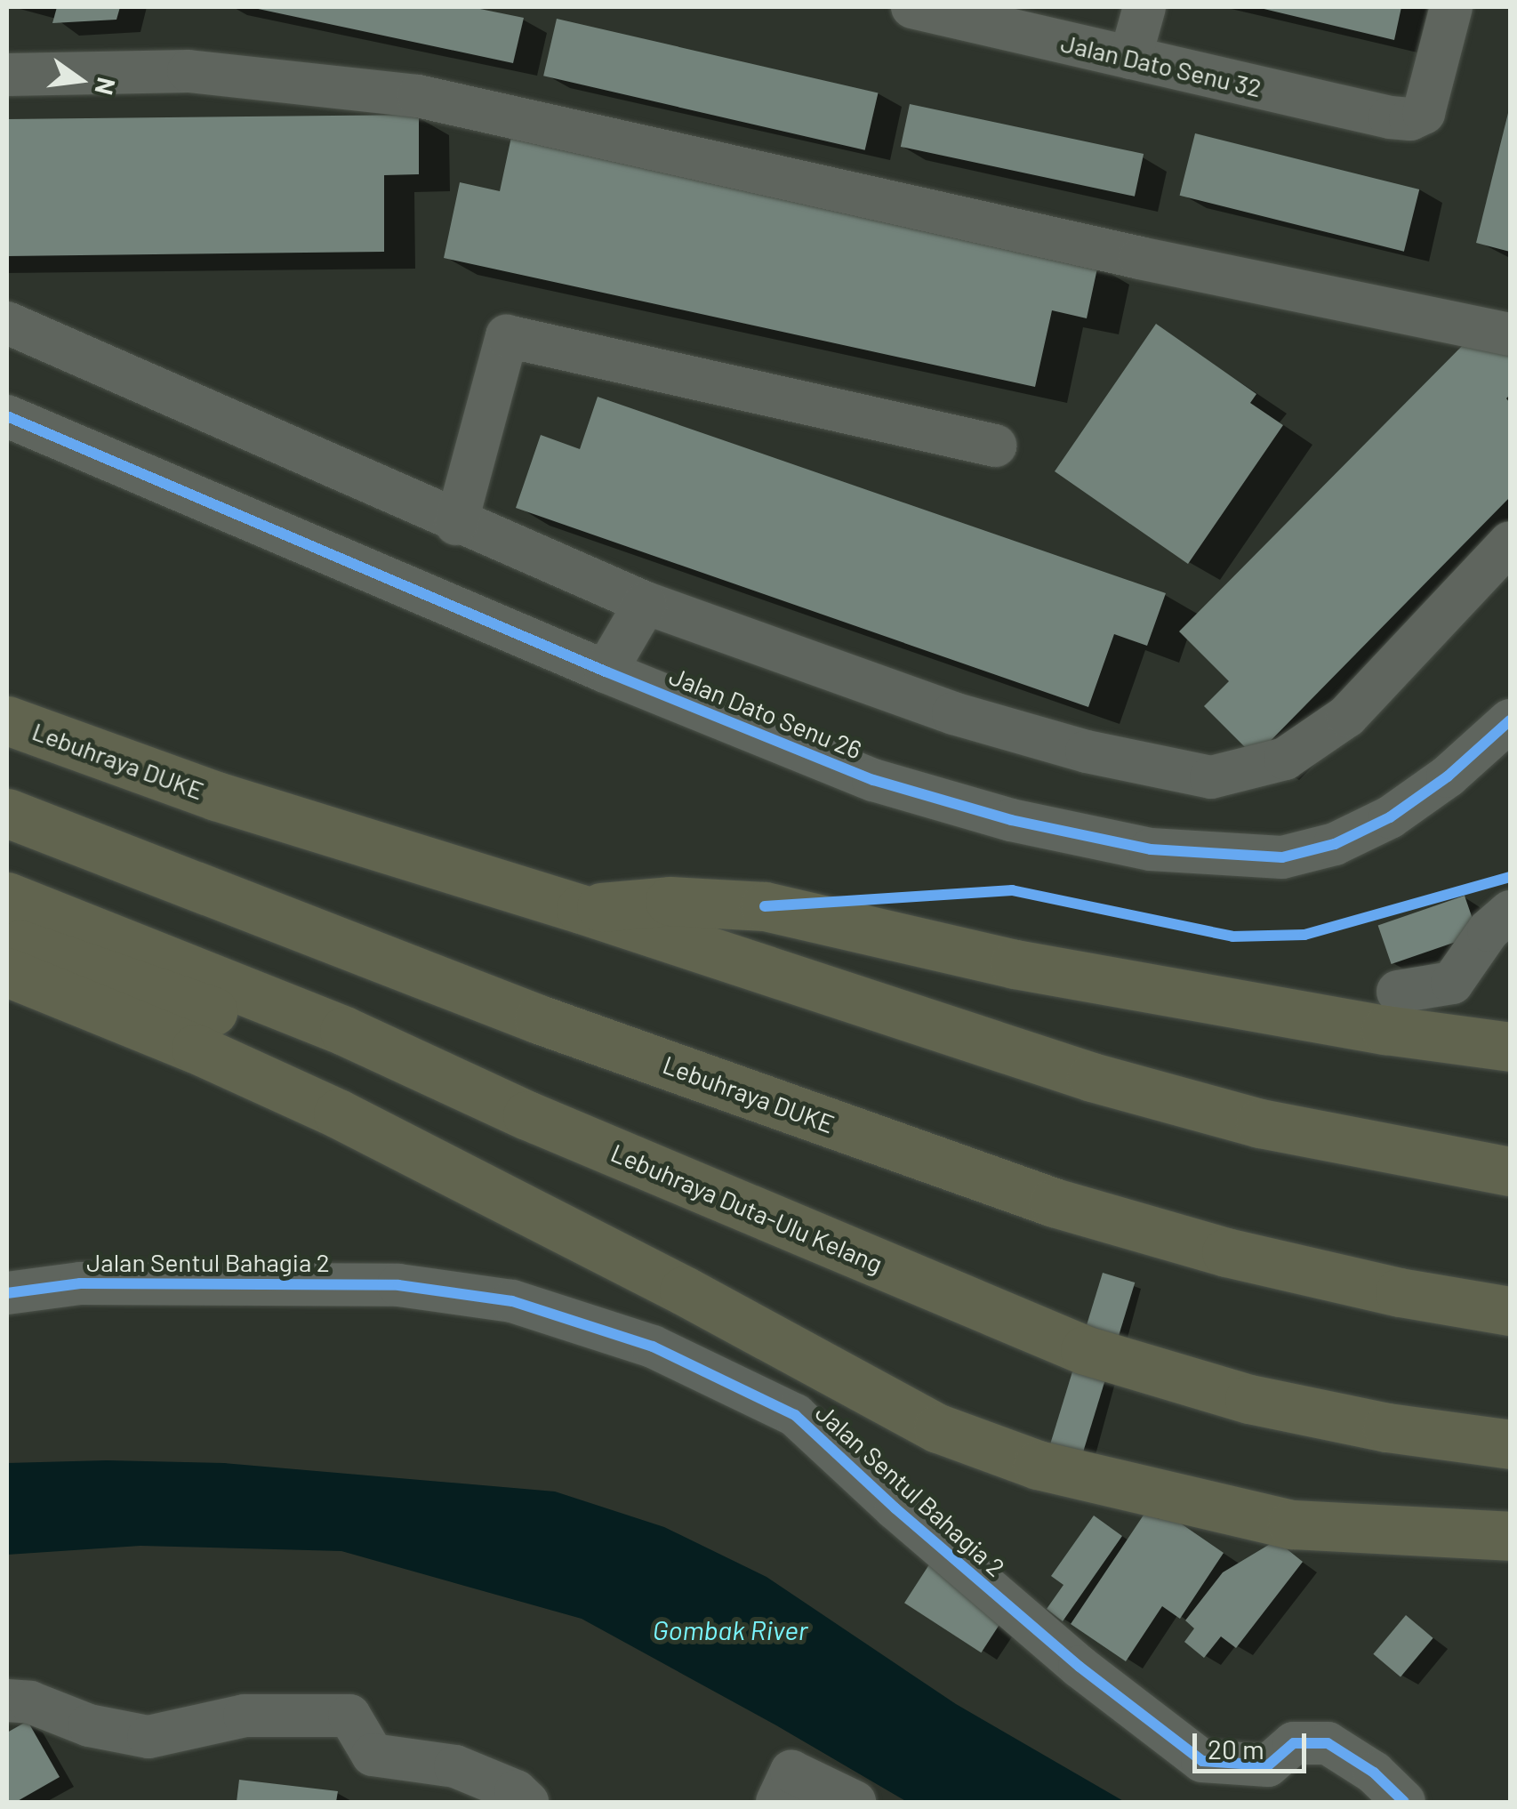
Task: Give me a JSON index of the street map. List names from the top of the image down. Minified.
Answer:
{"streets":{"highway":["Lebuhraya DUKE","Lebuhraya Duta-Ulu Kelang"],"street":["Jalan Dato Senu 32","Jalan Dato Senu 26","Jalan Sentul Bahagia 2"]},"water":["Gombak River"],"scale_bar":"20 m","north":"right"}
